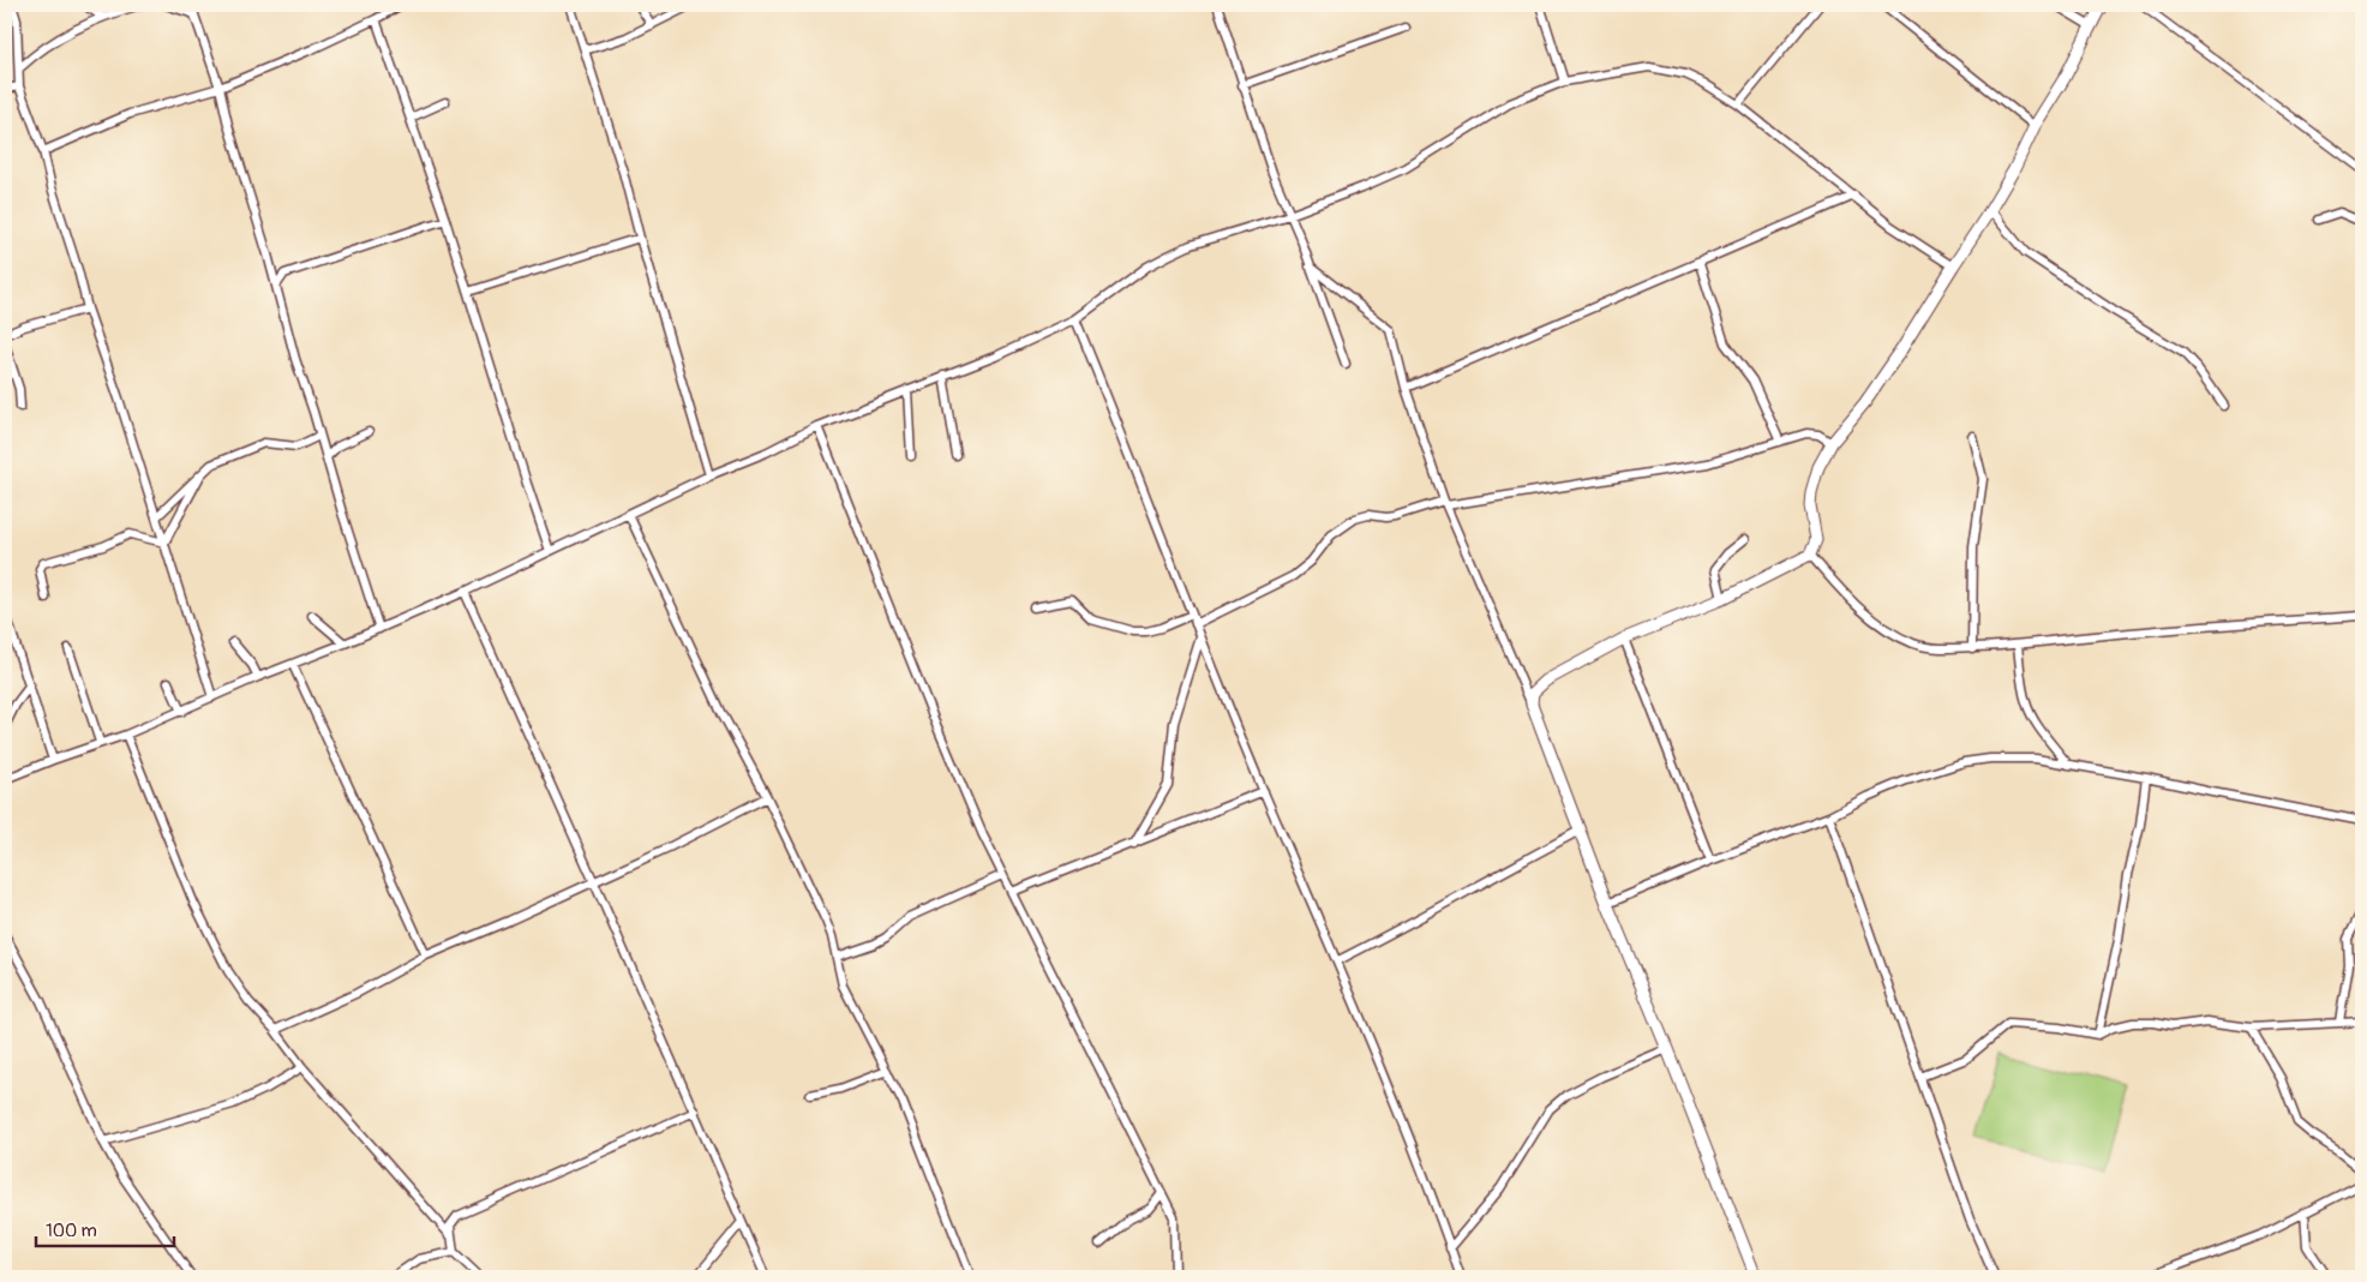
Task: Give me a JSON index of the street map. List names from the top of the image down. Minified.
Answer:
{"scale_bar":"100 m"}
